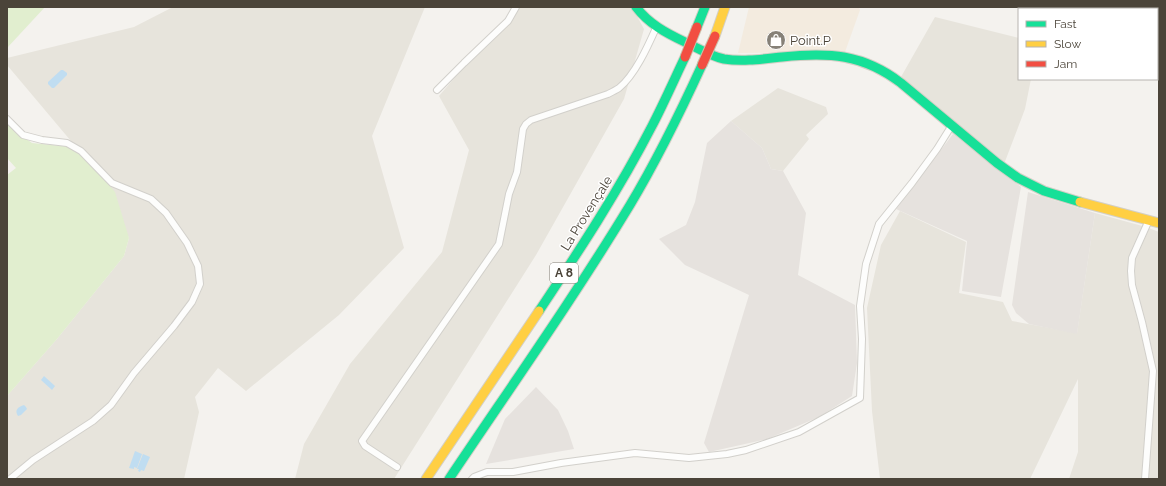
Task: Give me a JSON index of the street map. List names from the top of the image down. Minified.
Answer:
{"streets":{"main road":["La Provençale","A 8"]},"places":{"shop":["Point.P"]},"legend":["Fast","Slow","Jam"]}
